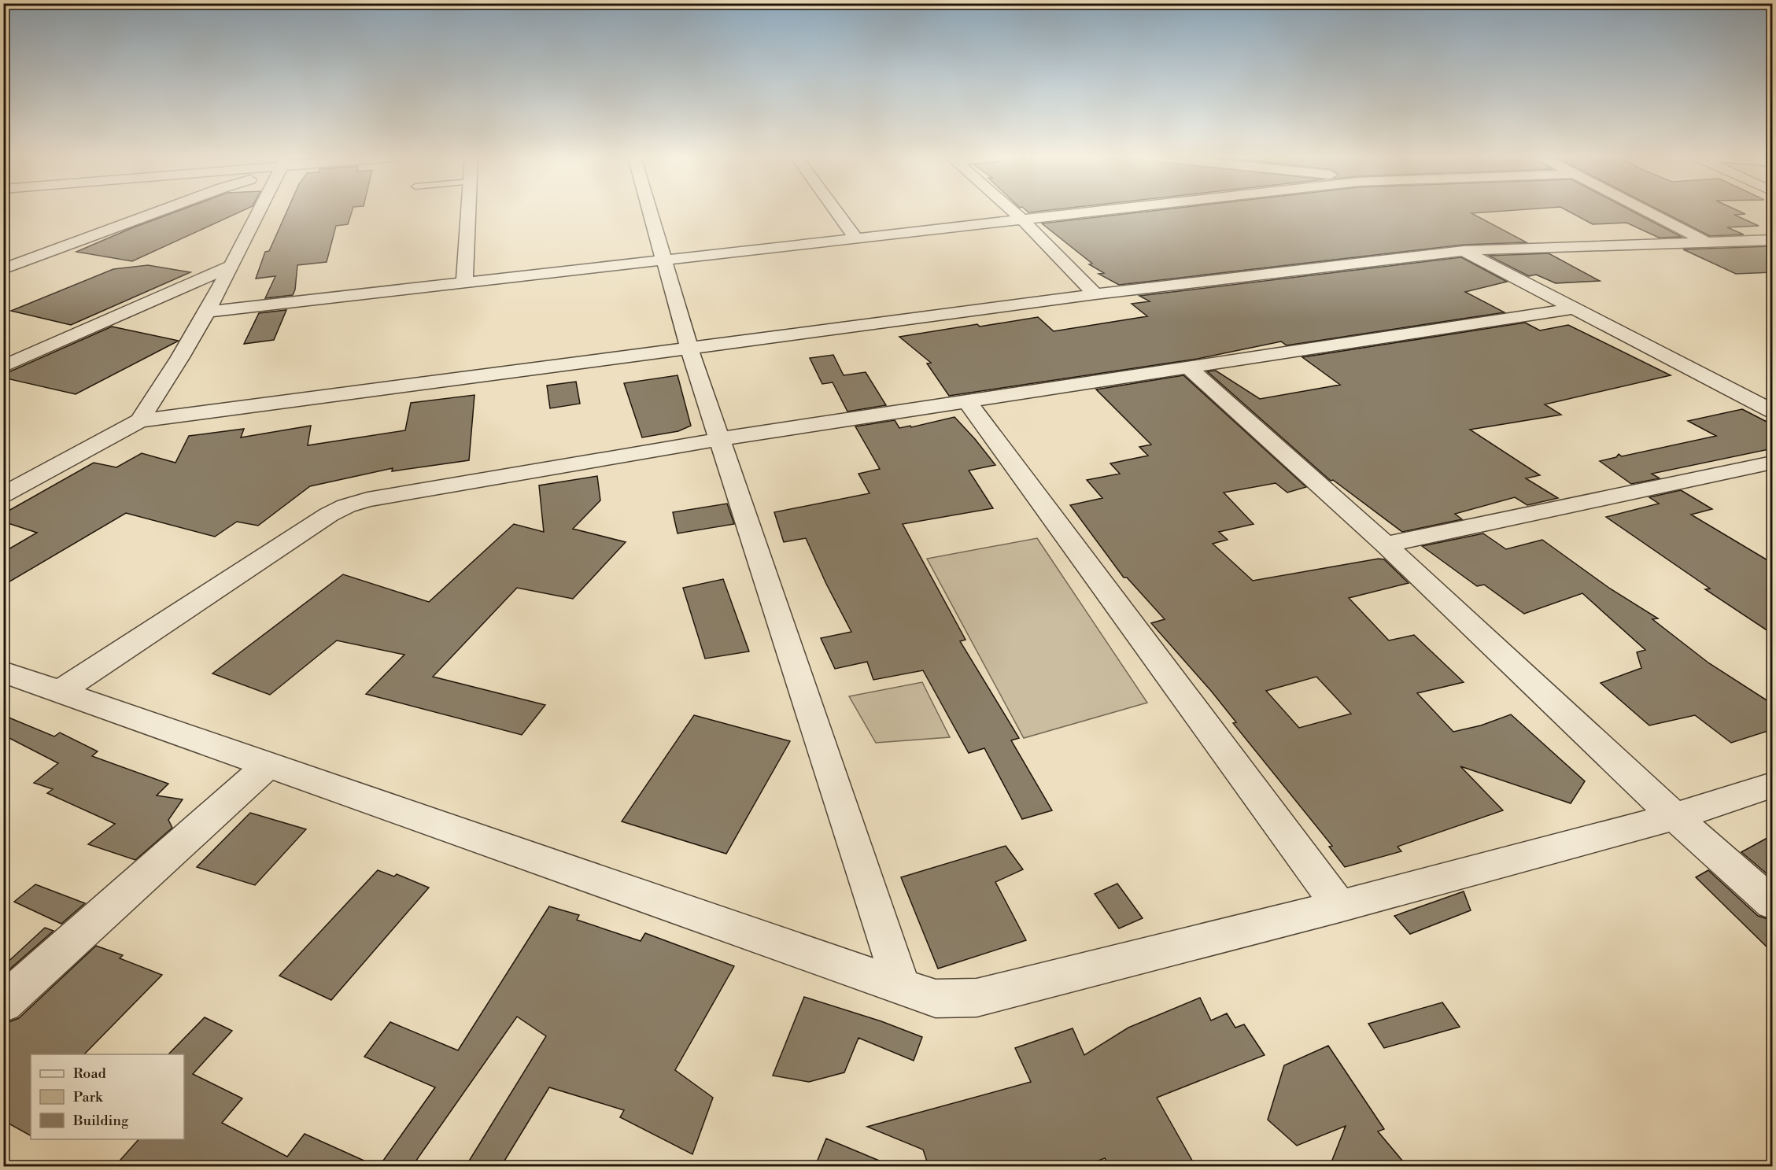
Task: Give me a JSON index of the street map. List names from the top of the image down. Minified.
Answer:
{"legend":["Road","Park","Building"]}
